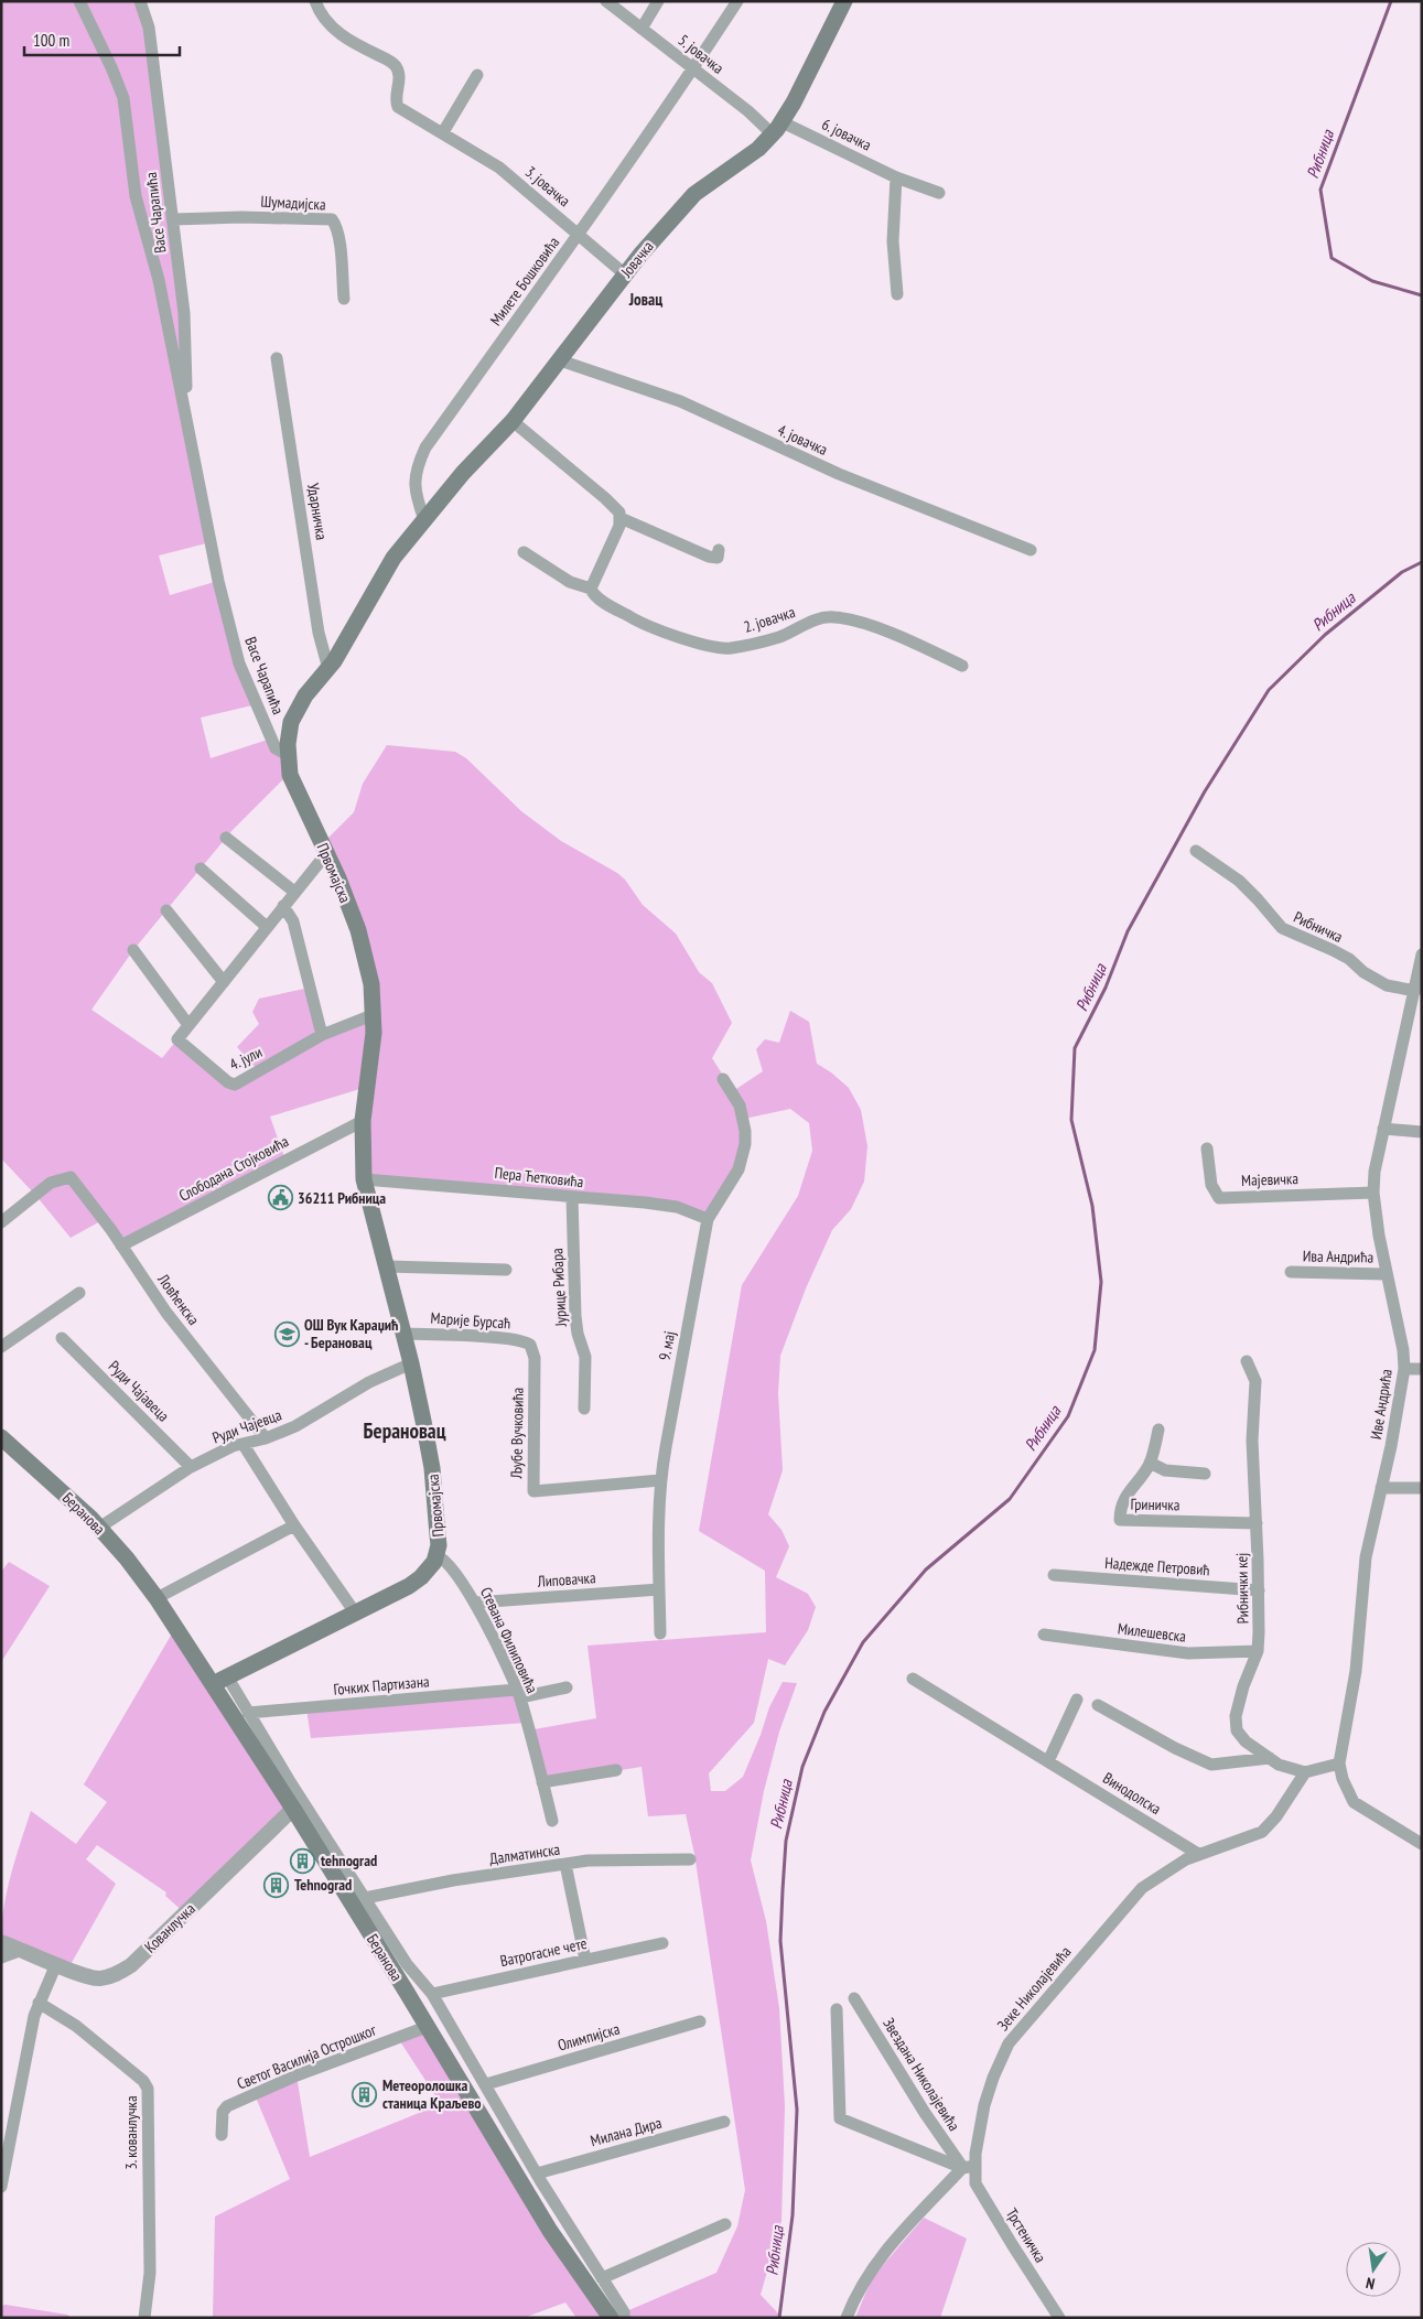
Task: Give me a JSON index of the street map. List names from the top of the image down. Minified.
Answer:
{"streets":{"main road":["Јовачка","Првомајска","Беранова"],"street":["5. јовачка","6. јовачка","3. јовачка","Шумадијска","Васе Чарапића","Милете Бошковића","4. јовачка","Ударничка","2. јовачка","Рибничка","4. јули","Слободана Стојковића","Пера Ћетковића","Мајевичка","Ива Андрића","Јурице Рибара","Ловћенска","Марије Бурсаћ","9. мај","Руди Чајавеца","Иве Андрића","Руди Чајевца","Љубе Вучковића","Гриничка","Надежде Петровић","Липовачка","Рибнички кеј","Милешевска","Стевана Филиповића","Гочких Партизана","Винодолска","Далматинска","Кованлучка","Ватрогасне чете","Зеке Николајевића","Олимпијска","Светог Василија Острошког","Звездана Николајевића","Милана Дира","3. кованлучка","Трстеничка"]},"crossings":[["5. јовачка","6. јовачка"],["5. јовачка","Јовачка"],["5. јовачка","Милете Бошковића"],["6. јовачка","Јовачка"],["3. јовачка","Јовачка"],["3. јовачка","Милете Бошковића"],["Шумадијска","Васе Чарапића"],["Васе Чарапића","Првомајска"],["Јовачка","Милете Бошковића"],["Јовачка","4. јовачка"],["Јовачка","Првомајска"],["Милете Бошковића","Првомајска"],["Ударничка","Првомајска"],["Првомајска","4. јули"],["Првомајска","Слободана Стојковића"],["Првомајска","Пера Ћетковића"],["Првомајска","Марије Бурсаћ"],["Првомајска","Руди Чајевца"],["Првомајска","Беранова"],["Првомајска","Стевана Филиповића"],["Рибничка","Иве Андрића"],["Слободана Стојковића","Ловћенска"],["Пера Ћетковића","Јурице Рибара"],["Пера Ћетковића","9. мај"],["Мајевичка","Иве Андрића"],["Ива Андрића","Иве Андрића"],["Ловћенска","Руди Чајевца"],["Марије Бурсаћ","Љубе Вучковића"],["9. мај","Љубе Вучковића"],["9. мај","Липовачка"],["Руди Чајавеца","Руди Чајевца"],["Руди Чајевца","Беранова"],["Гриничка","Рибнички кеј"],["Беранова","Гочких Партизана"],["Беранова","Далматинска"],["Беранова","Кованлучка"],["Беранова","Ватрогасне чете"],["Беранова","Олимпијска"],["Беранова","Светог Василија Острошког"],["Беранова","Милана Дира"],["Надежде Петровић","Рибнички кеј"],["Липовачка","Стевана Филиповића"],["Рибнички кеј","Милешевска"],["Рибнички кеј","Зеке Николајевића"],["Стевана Филиповића","Гочких Партизана"],["Винодолска","Зеке Николајевића"],["Зеке Николајевића","Звездана Николајевића"],["Зеке Николајевића","Трстеничка"],["Звездана Николајевића","Трстеничка"]],"districts":["Јовац","Берановац"],"water":["Рибница"],"places":{"public building":["36211 Рибница"],"school or university":["ОШ Вук Караџић - Берановац"],"building":["tehnograd","Tehnograd","Метеоролошка станица Краљево"]},"scale_bar":"100 m","north":"bottom"}
